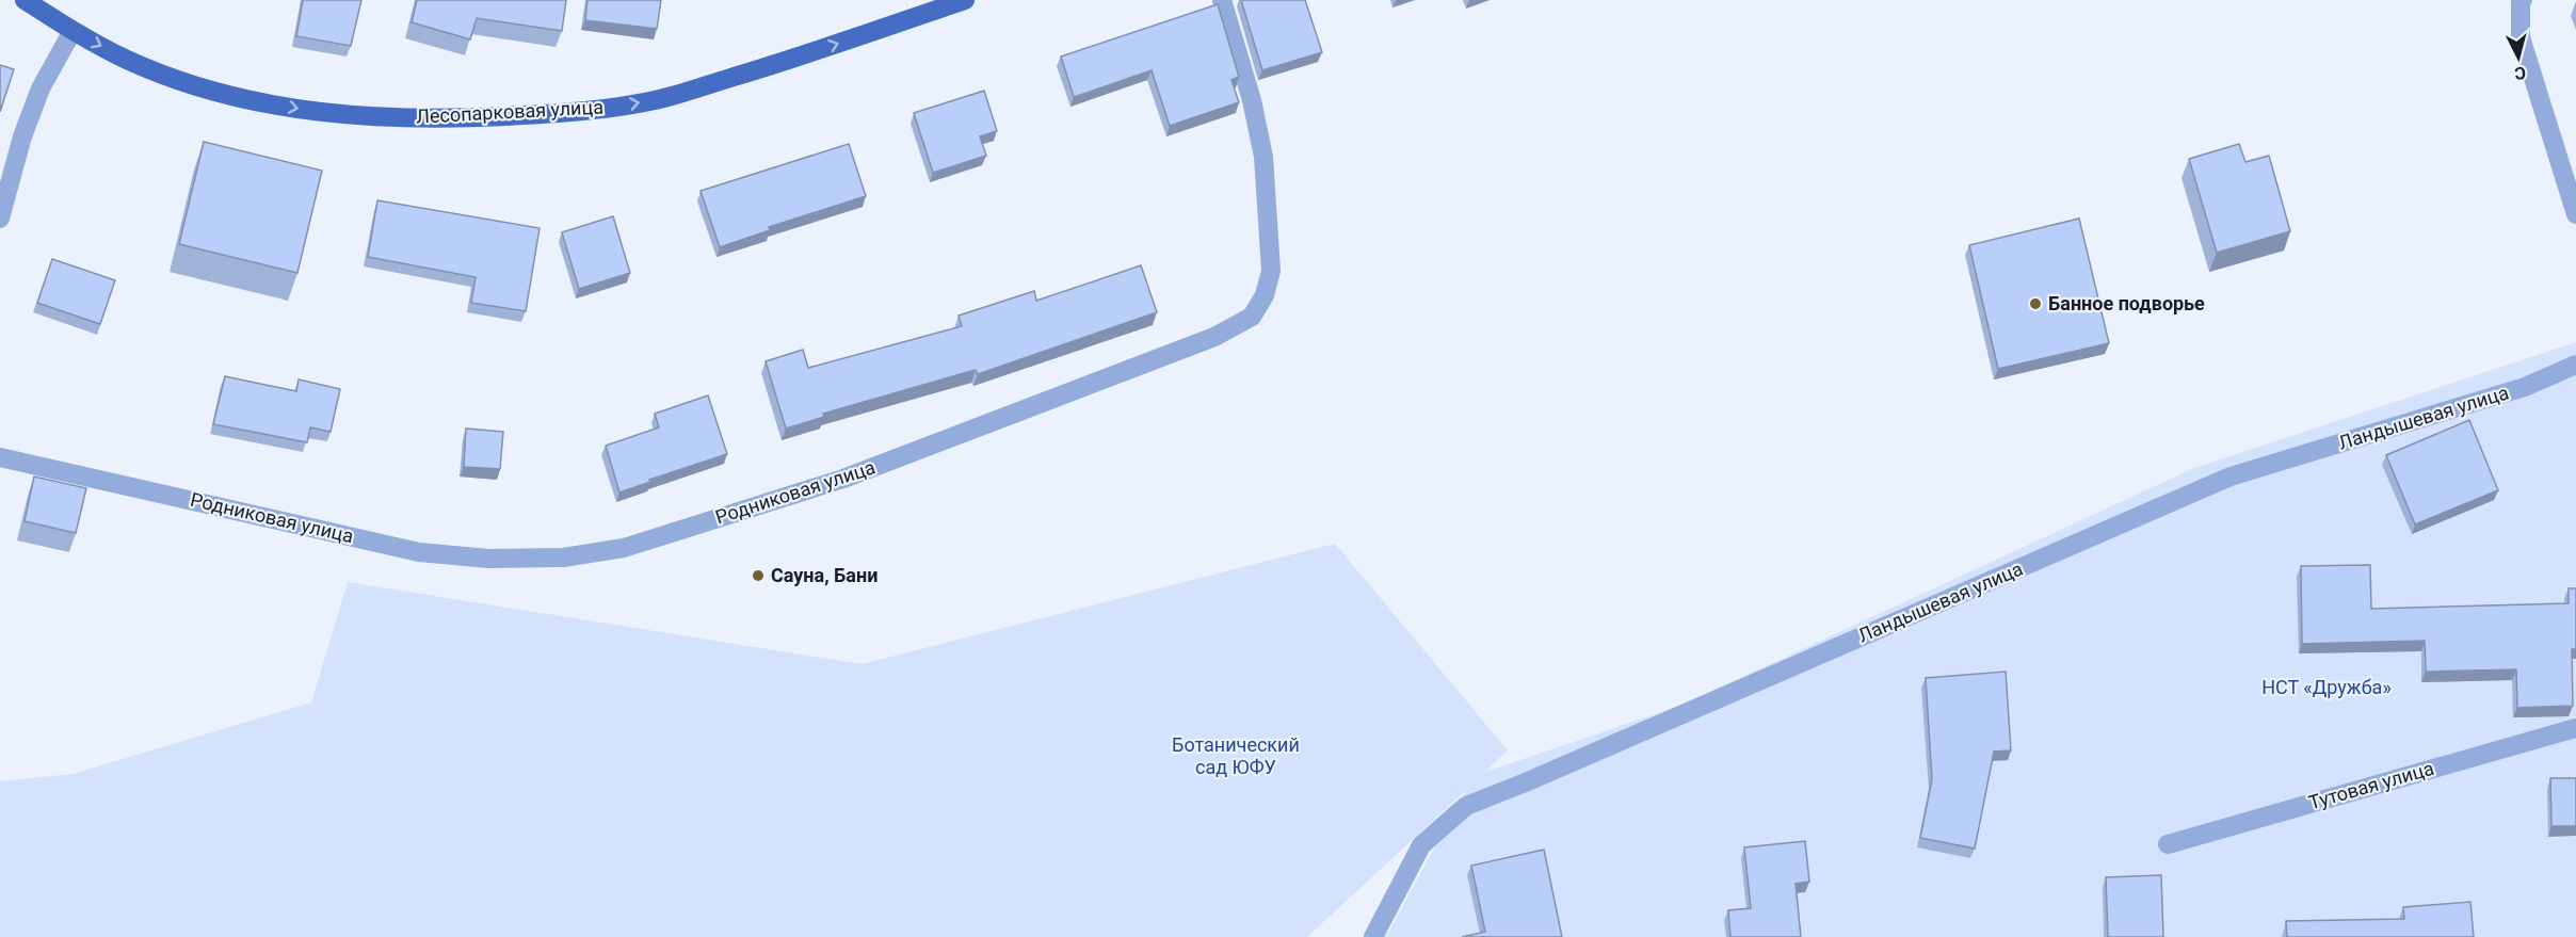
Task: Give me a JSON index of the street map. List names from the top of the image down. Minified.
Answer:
{"streets":{"main road":["Лесопарковая улица"],"street":["Ландышевая улица","Родниковая улица","Тутовая улица"]},"one_way":["Лесопарковая улица"],"parks":["НСТ «Дружба»","Ботанический сад ЮФУ"],"places":["Банное подворье","Сауна, Бани"],"north":"bottom"}
